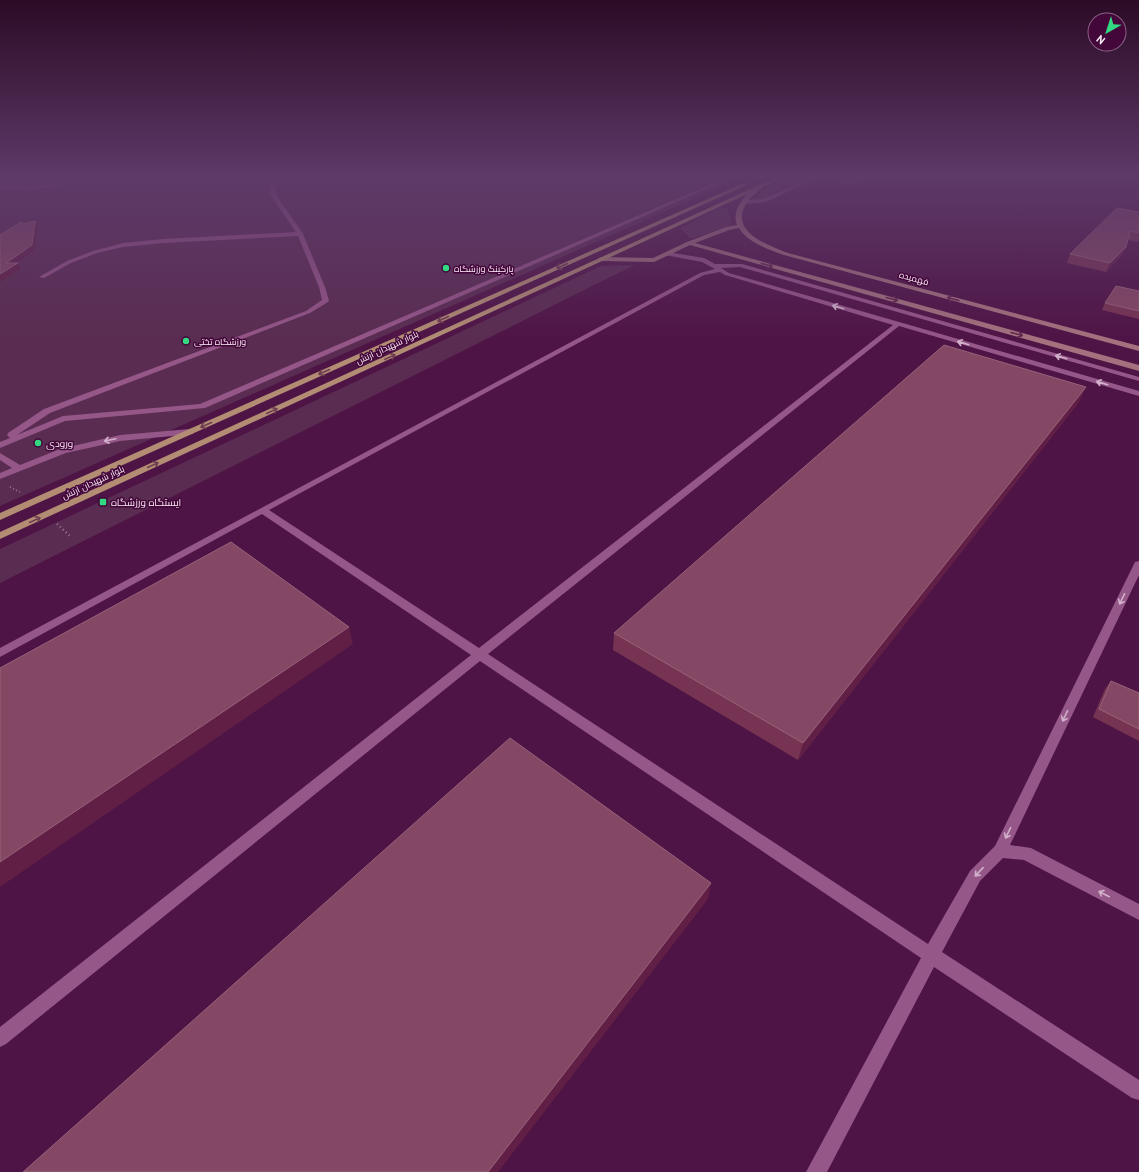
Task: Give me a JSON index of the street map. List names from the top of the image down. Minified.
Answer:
{"streets":{"main road":["فهمیده","بلوار شهیدان ارتش"]},"places":{"other":["پارکینگ ورزشگاه","ورزشگاه تختی","ورودی"],"transit":["ایستگاه ورزشگاه"]},"north":"bottom left"}
